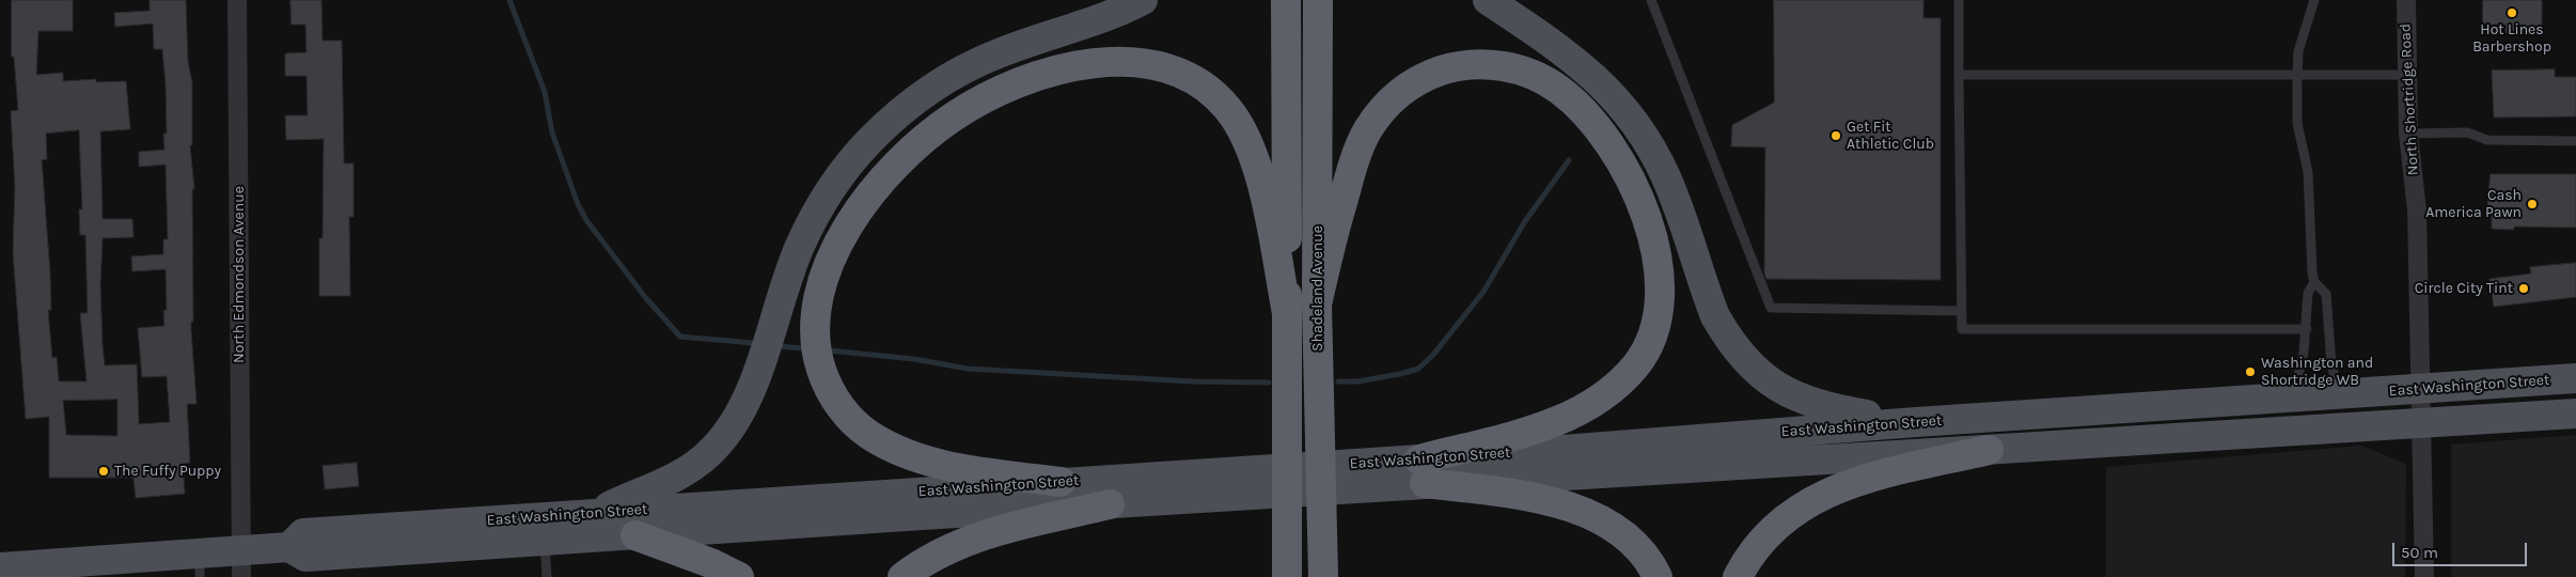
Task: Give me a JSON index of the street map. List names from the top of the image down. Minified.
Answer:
{"streets":{"highway":["Shadeland Avenue"],"main road":["East Washington Street"],"street":["North Shortridge Road","North Edmondson Avenue"]},"crossings":[["North Shortridge Road","East Washington Street"],["North Edmondson Avenue","East Washington Street"]],"places":["Hot Lines Barbershop","Get Fit Athletic Club","Cash America Pawn","Circle City Tint","Washington and Shortridge WB","The Fuffy Puppy"],"scale_bar":"50 m"}
